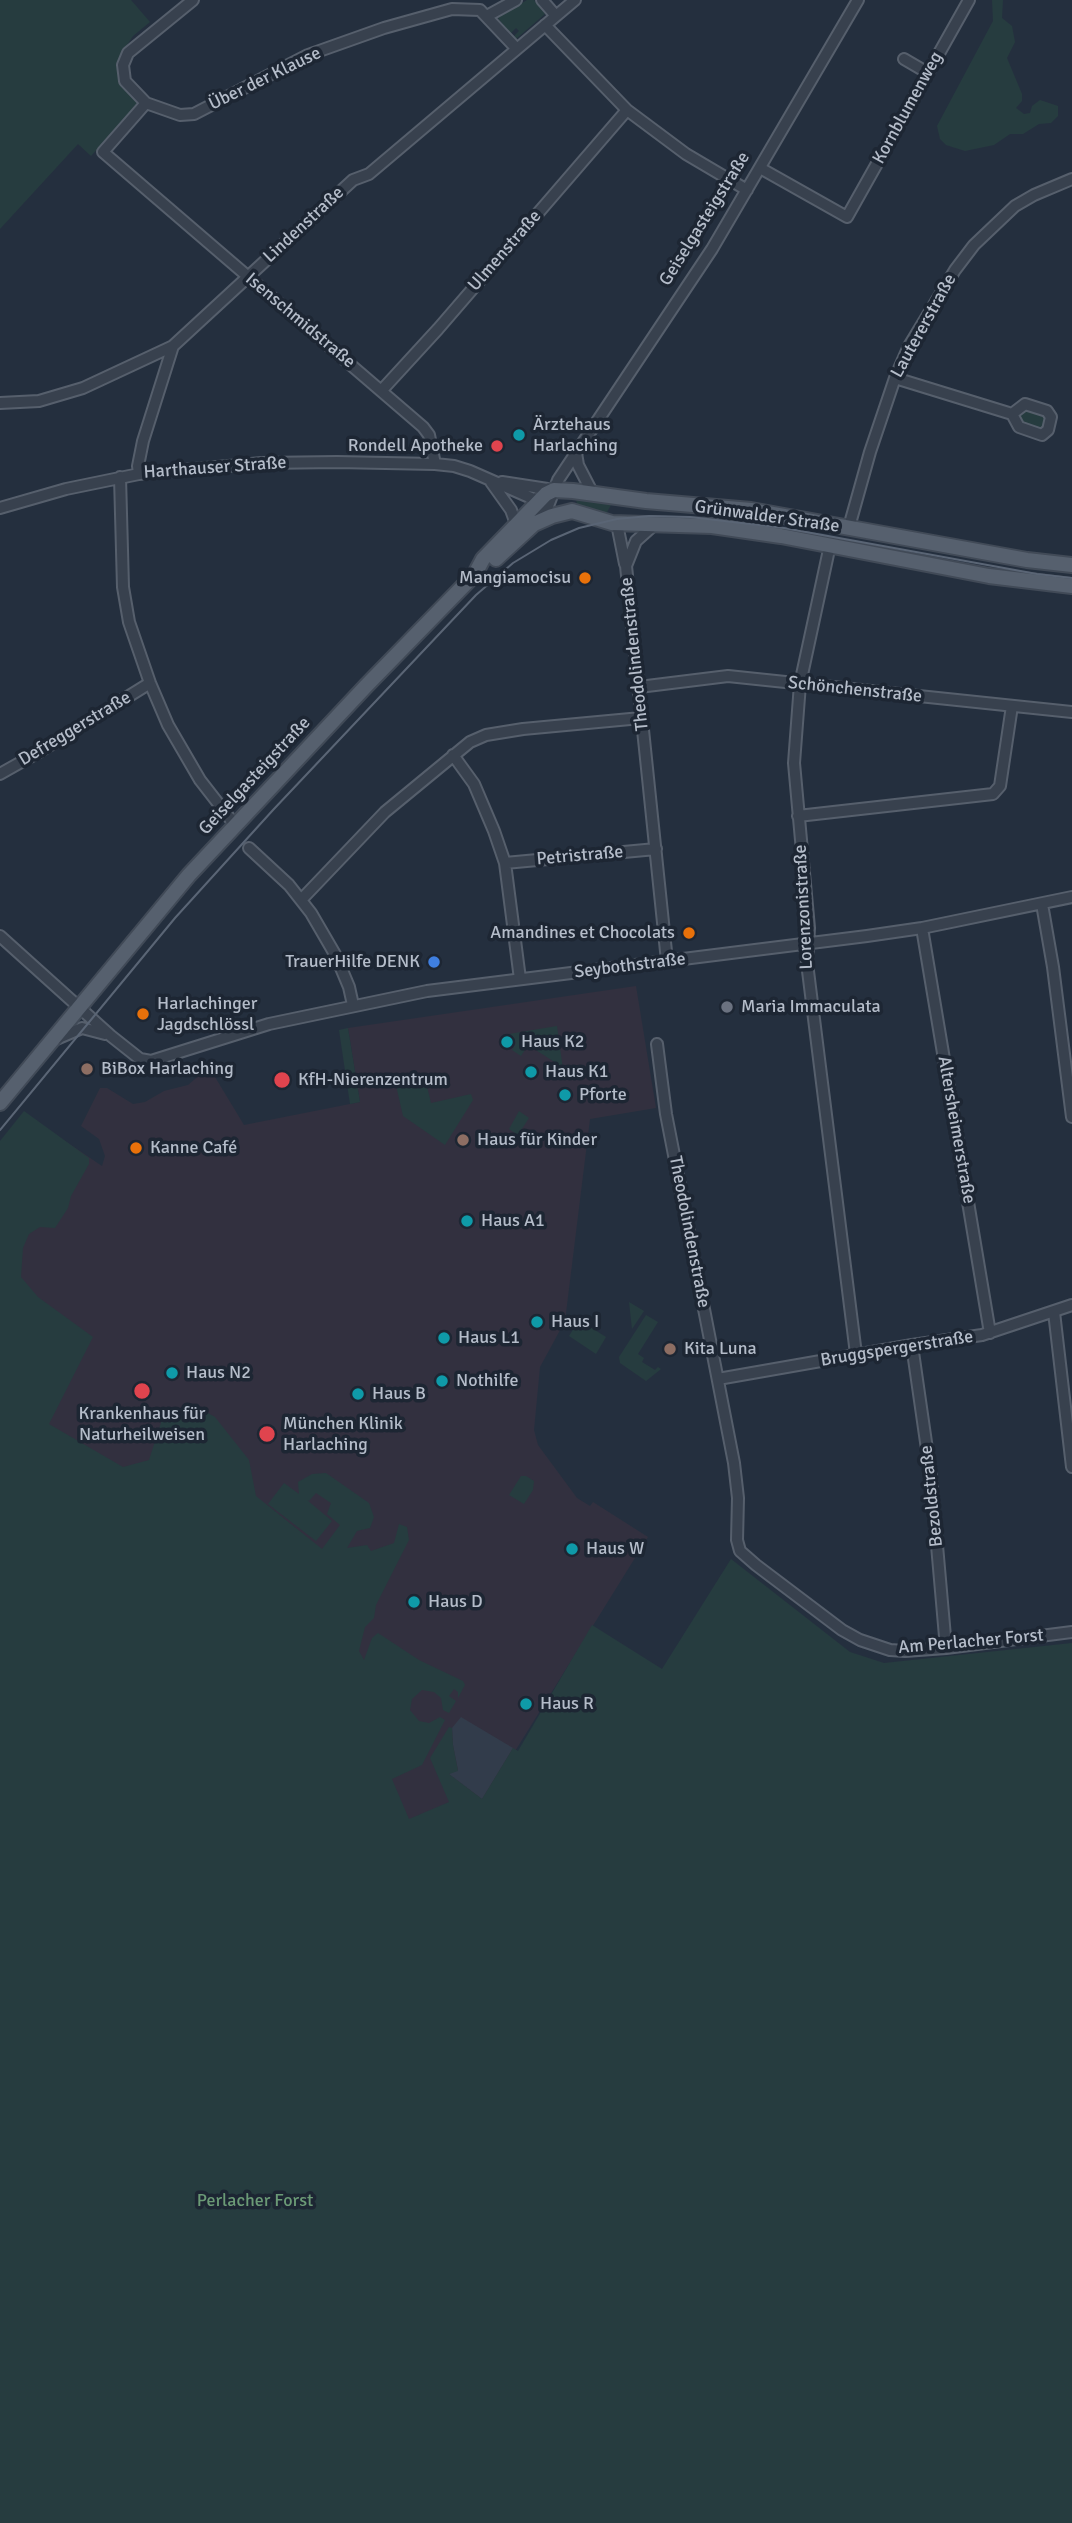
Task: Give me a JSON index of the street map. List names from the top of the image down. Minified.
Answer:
{"streets":{"main road":["Geiselgasteigstraße","Grünwalder Straße"],"street":["Über der Klause","Kornblumenweg","Lindenstraße","Ulmenstraße","Isenschmidstraße","Lautererstraße","Harthauser Straße","Theodolindenstraße","Schönchenstraße","Defreggerstraße","Petristraße","Lorenzonistraße","Seybothstraße","Altersheimerstraße","Bruggspergerstraße","Bezoldstraße","Am Perlacher Forst"]},"crossings":[["Über der Klause","Isenschmidstraße"],["Kornblumenweg","Geiselgasteigstraße"],["Geiselgasteigstraße","Grünwalder Straße"],["Geiselgasteigstraße","Seybothstraße"],["Lindenstraße","Isenschmidstraße"],["Ulmenstraße","Isenschmidstraße"],["Isenschmidstraße","Harthauser Straße"],["Lautererstraße","Grünwalder Straße"],["Grünwalder Straße","Theodolindenstraße"],["Grünwalder Straße","Lorenzonistraße"],["Theodolindenstraße","Schönchenstraße"],["Theodolindenstraße","Petristraße"],["Theodolindenstraße","Seybothstraße"],["Theodolindenstraße","Bruggspergerstraße"],["Theodolindenstraße","Am Perlacher Forst"],["Schönchenstraße","Lorenzonistraße"],["Lorenzonistraße","Seybothstraße"],["Lorenzonistraße","Bruggspergerstraße"],["Seybothstraße","Altersheimerstraße"],["Altersheimerstraße","Bruggspergerstraße"],["Bruggspergerstraße","Bezoldstraße"],["Bezoldstraße","Am Perlacher Forst"]],"parks":["Perlacher Forst"],"places":["Ärztehaus Harlaching","Rondell Apotheke","Mangiamocisu","Amandines et Chocolats","TrauerHilfe DENK","Maria Immaculata","Harlachinger Jagdschlössl","Haus K2","BiBox Harlaching","Haus K1","KfH-Nierenzentrum","Pforte","Haus für Kinder","Kanne Café","Haus A1","Haus I","Haus L1","Kita Luna","Haus N2","Nothilfe","Krankenhaus für Naturheilweisen","Haus B","München Klinik Harlaching","Haus W","Haus D","Haus R"]}
